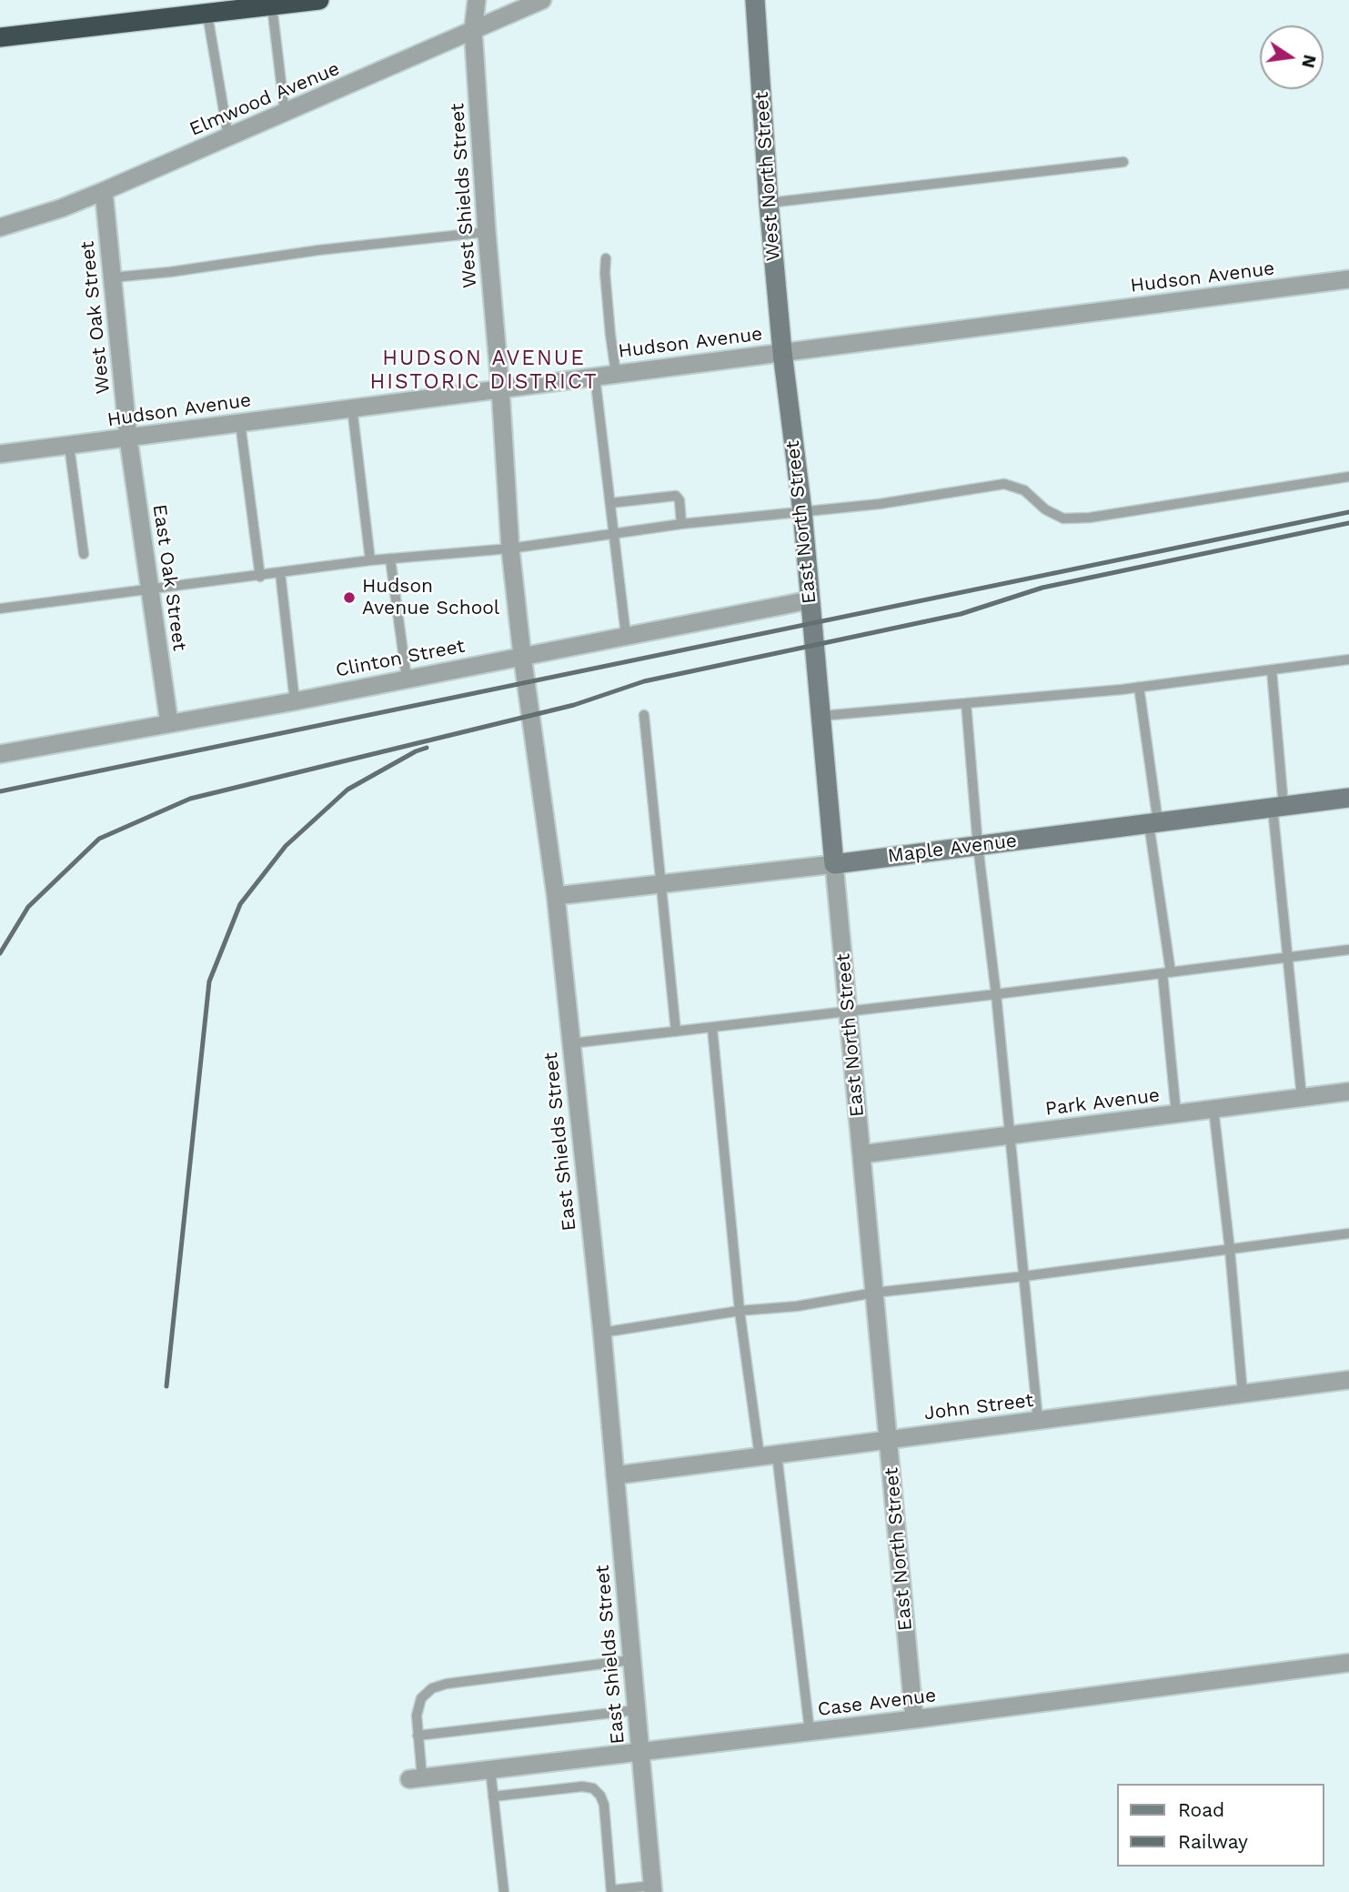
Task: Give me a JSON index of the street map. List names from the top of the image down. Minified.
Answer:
{"streets":{"street":["Elmwood Avenue","West North Street","West Shields Street","Hudson Avenue","West Oak Street","East North Street","East Oak Street","Clinton Street","Maple Avenue","Park Avenue","East Shields Street","John Street","Case Avenue"]},"crossings":[["Elmwood Avenue","West Shields Street"],["Elmwood Avenue","West Oak Street"],["West North Street","Hudson Avenue"],["West North Street","East North Street"],["West Shields Street","Hudson Avenue"],["West Shields Street","East Shields Street"],["Hudson Avenue","West Oak Street"],["Hudson Avenue","East North Street"],["Hudson Avenue","East Oak Street"],["Hudson Avenue","East Shields Street"],["West Oak Street","East Oak Street"],["East North Street","Clinton Street"],["East North Street","Maple Avenue"],["East North Street","Park Avenue"],["East North Street","John Street"],["East North Street","Case Avenue"],["East Oak Street","Clinton Street"],["Clinton Street","East Shields Street"],["Maple Avenue","East Shields Street"],["East Shields Street","John Street"],["East Shields Street","Case Avenue"]],"districts":["HUDSON AVENUE HISTORIC DISTRICT"],"places":["Hudson Avenue School"],"legend":["Road","Railway"],"north":"right"}
